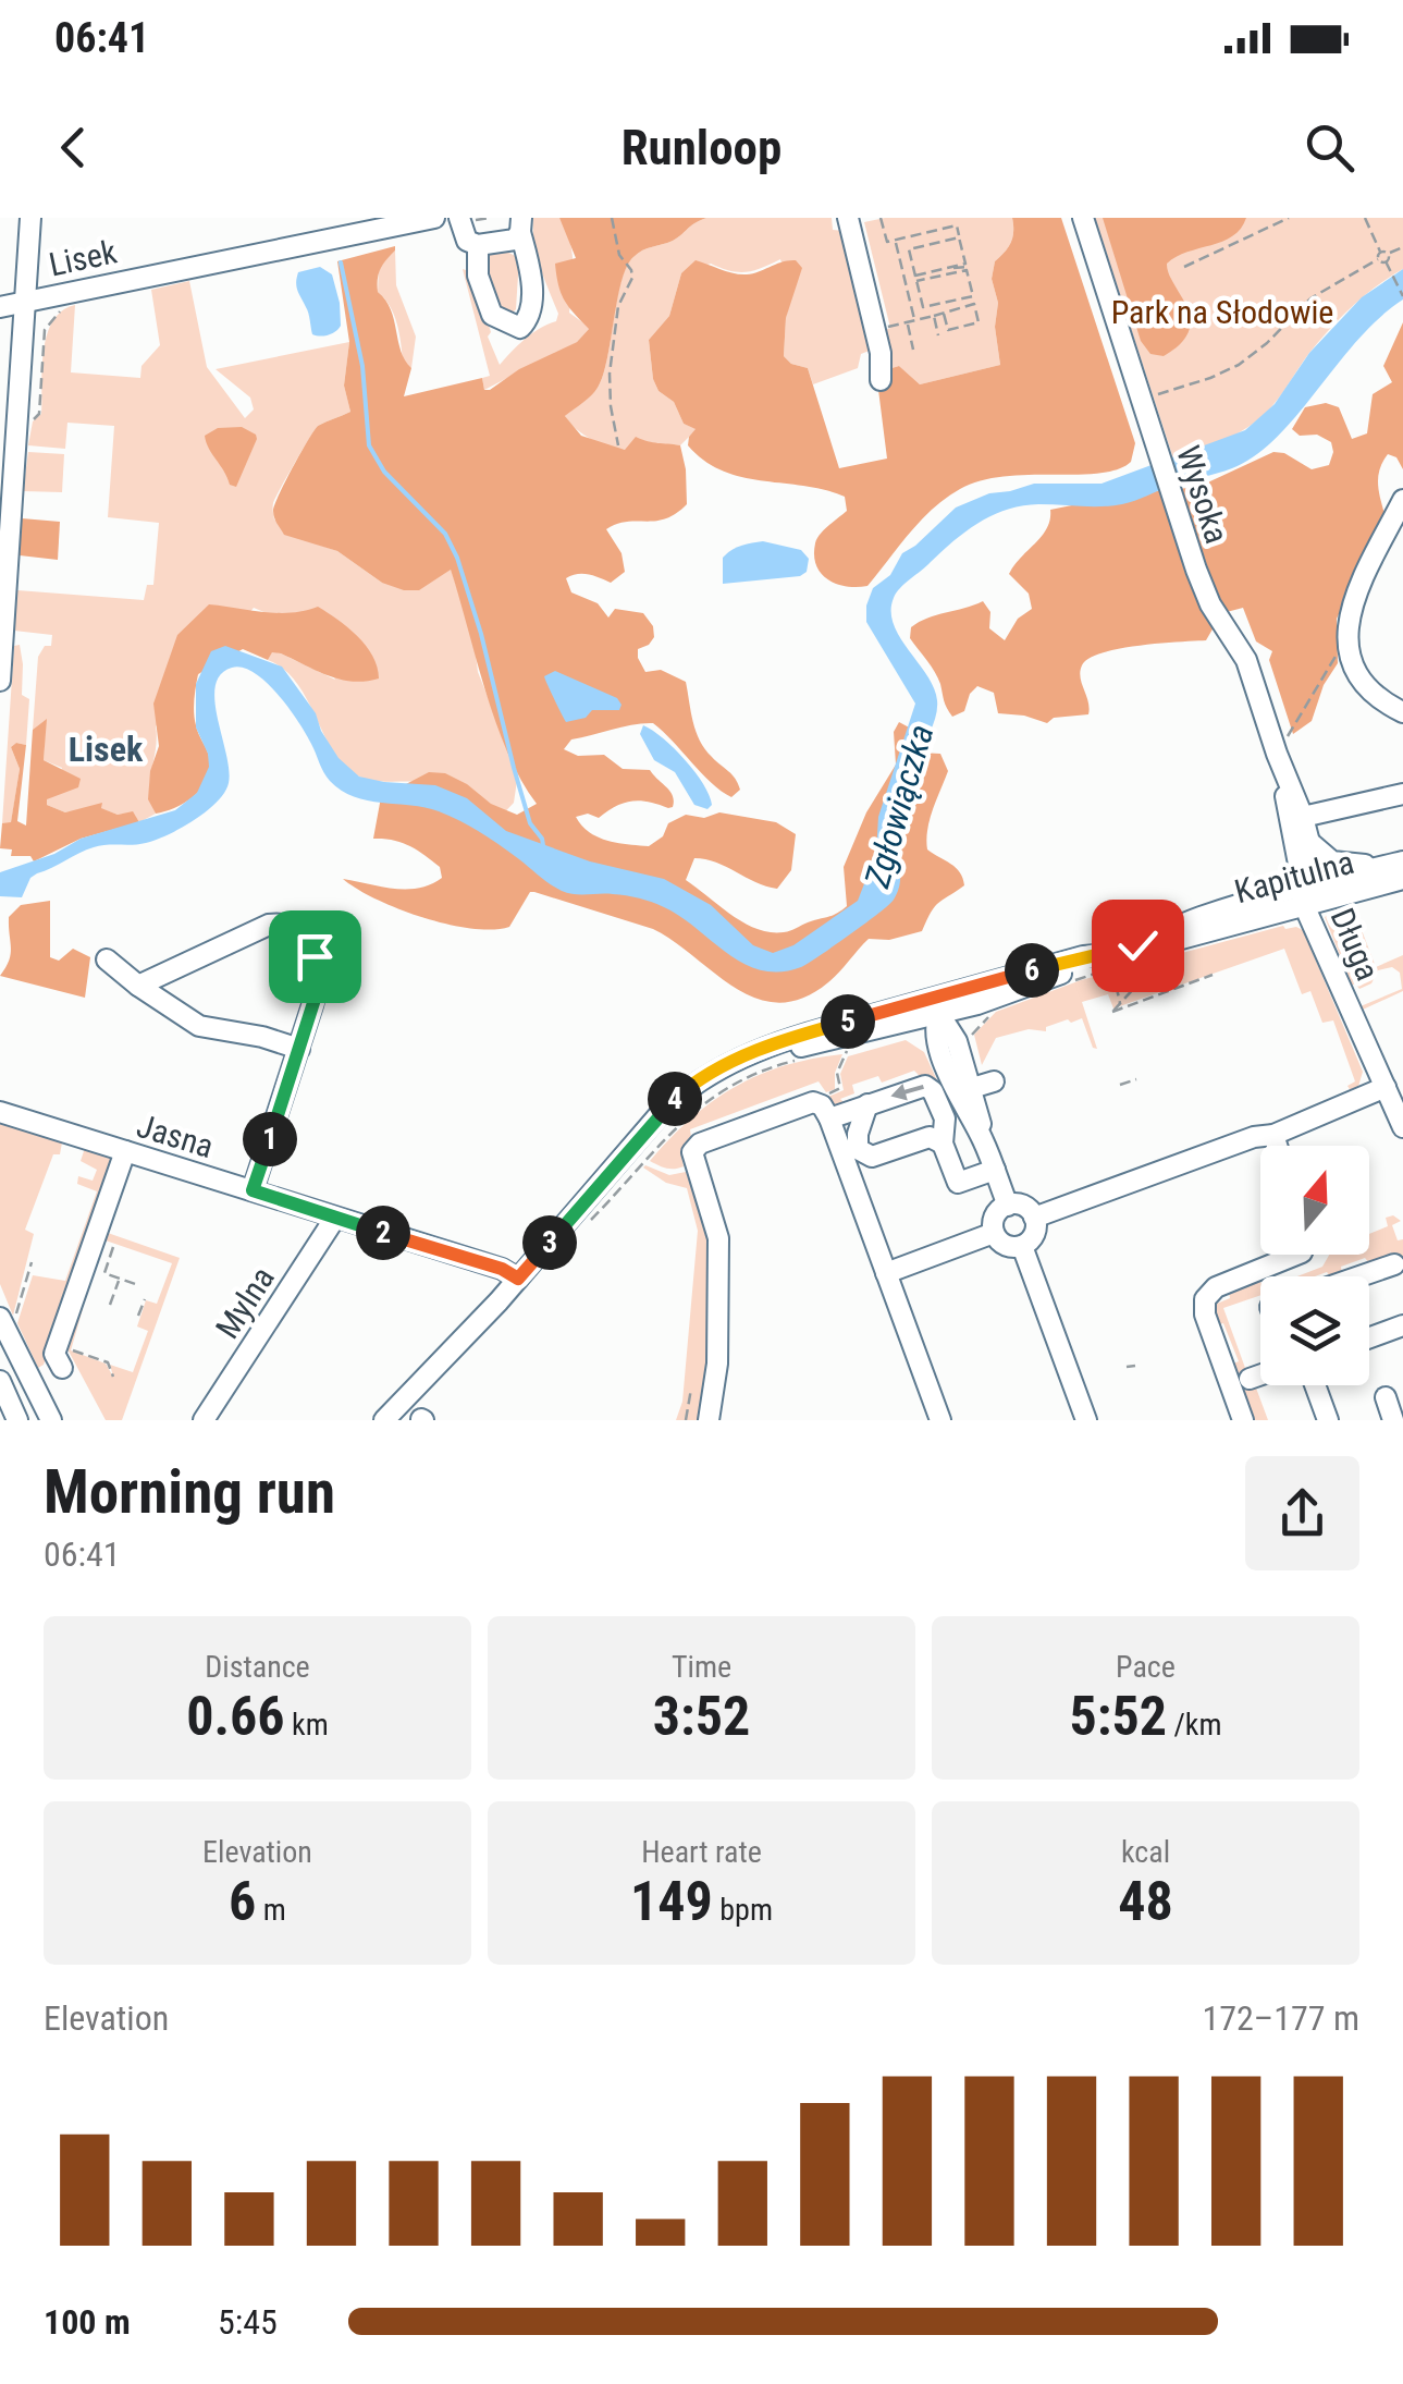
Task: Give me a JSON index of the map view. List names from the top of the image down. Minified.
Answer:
{"streets":{"street":["Lisek","Wysoka","Kapitulna","Długa","Jasna","Mylna"]},"crossings":[["Wysoka","Kapitulna"],["Wysoka","Długa"],["Kapitulna","Długa"],["Kapitulna","Jasna"],["Jasna","Mylna"]],"districts":["Lisek"],"water":["Zgłowiączka"],"parks":["Park na Słodowie"],"north":"top","page":{"status":"06:41","header":"Runloop","pins":["6","5","4","1","2","3"],"heading":["Morning run","06:41"],"stats":[["Distance","0.66 km"],["Time","3:52"],["Pace","5:52 /km"],["Elevation","6 m"],["Heart rate","149 bpm"],["kcal","48"]],"chart":["Elevation","172–177 m"],"list":[{"name":"100 m","note":"5:45"}]}}
